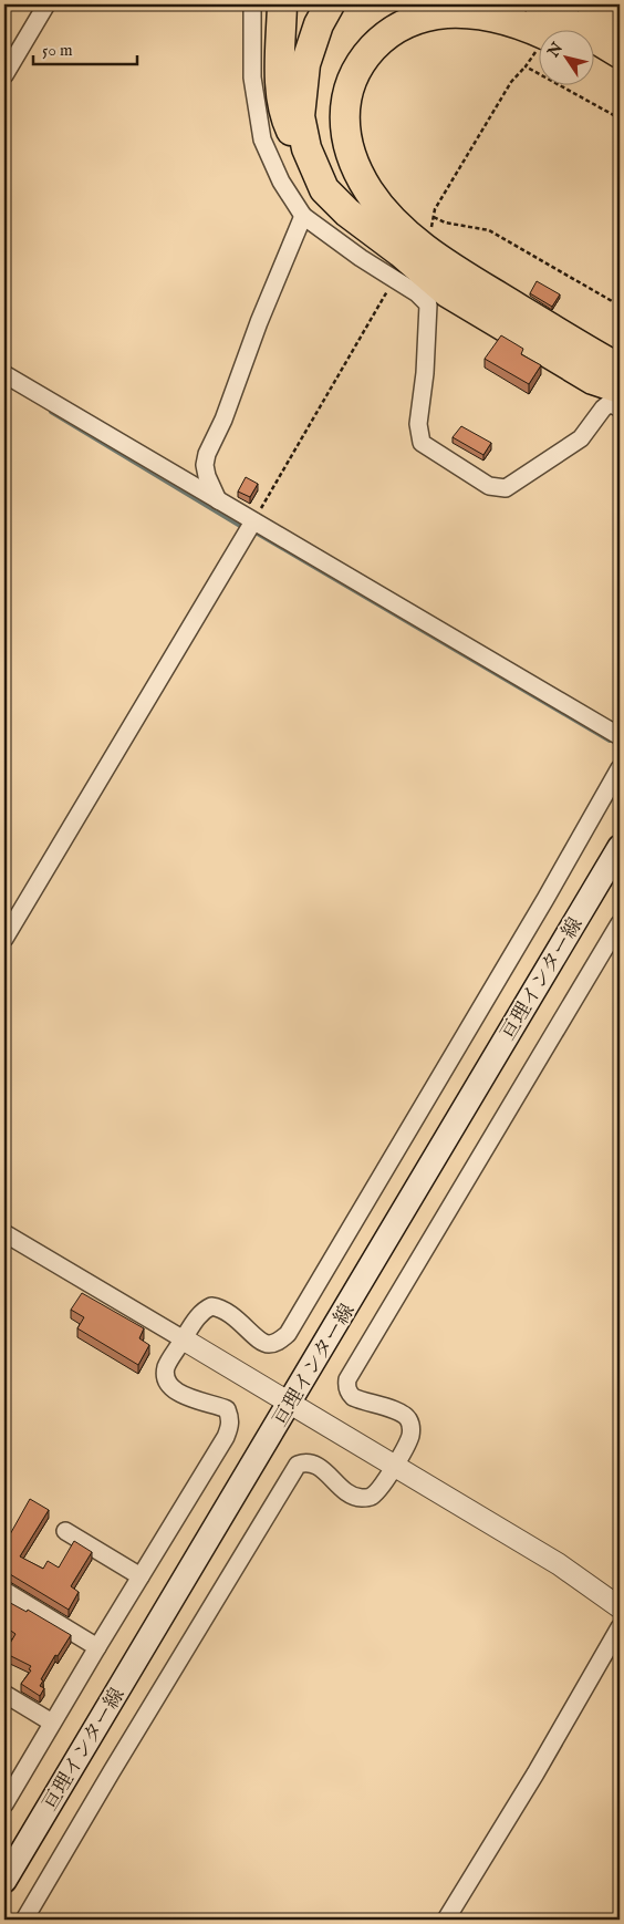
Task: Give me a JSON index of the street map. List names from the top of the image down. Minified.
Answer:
{"streets":{"main road":["亘理インター線"]},"scale_bar":"50 m","north":"top left"}
